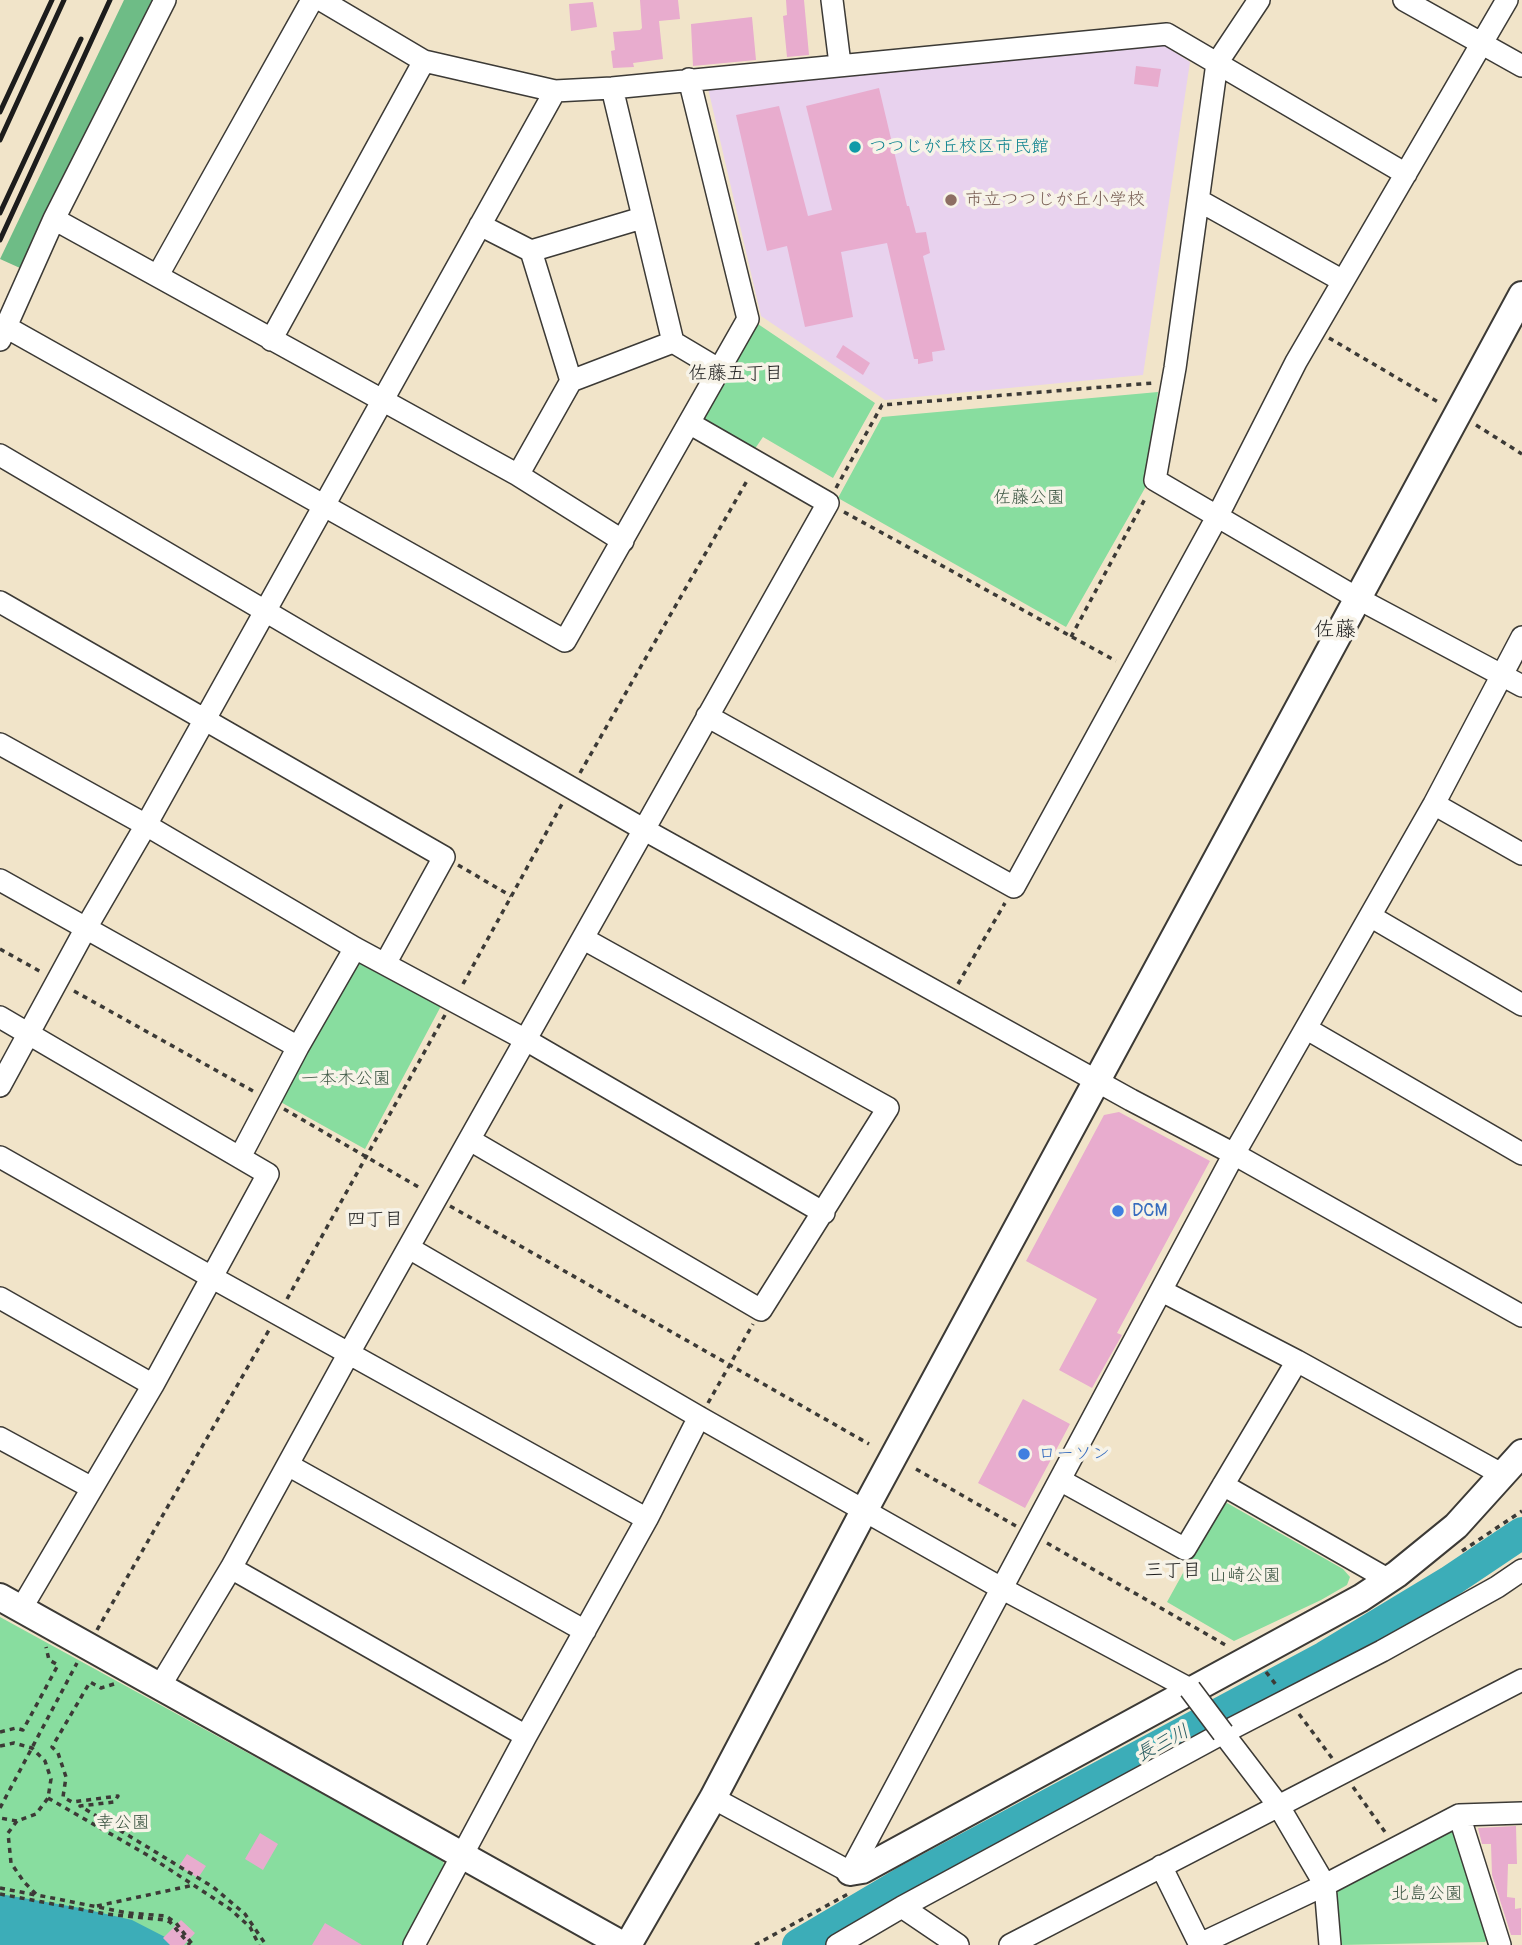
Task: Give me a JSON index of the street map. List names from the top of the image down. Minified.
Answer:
{"districts":["佐藤五丁目","佐藤","四丁目","三丁目"],"water":["長三川"],"parks":["佐藤公園","一本木公園","山崎公園","幸公園","北島公園"],"places":["つつじが丘校区市民館","市立つつじが丘小学校","DCM","ローソン"]}
